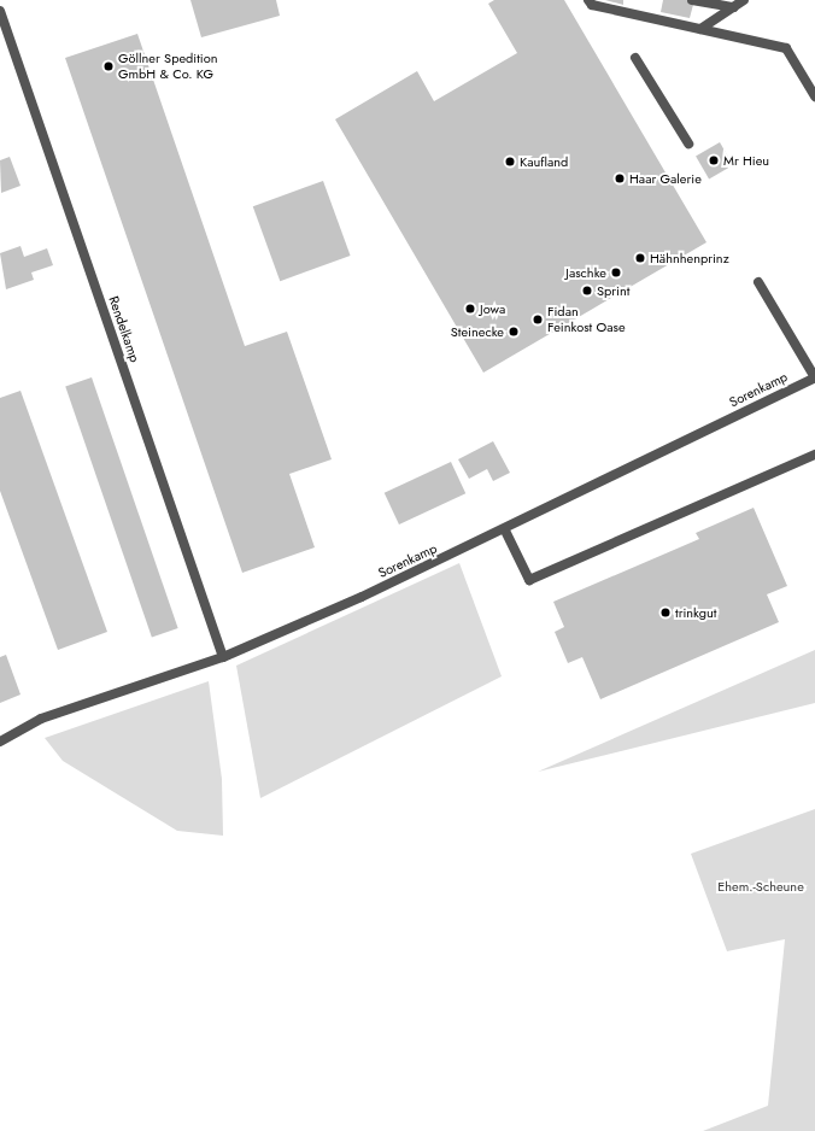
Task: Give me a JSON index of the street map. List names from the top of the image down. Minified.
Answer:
{"streets":{"street":["Rendelkamp","Sorenkamp"]},"crossings":[["Rendelkamp","Sorenkamp"]],"parks":["Ehem.-Scheune"],"places":["Göllner Spedition GmbH & Co. KG","Mr Hieu","Kaufland","Haar Galerie","Hähnhenprinz","Jaschke","Sprint","Jowa","Fidan Feinkost Oase","Steinecke","trinkgut"]}
